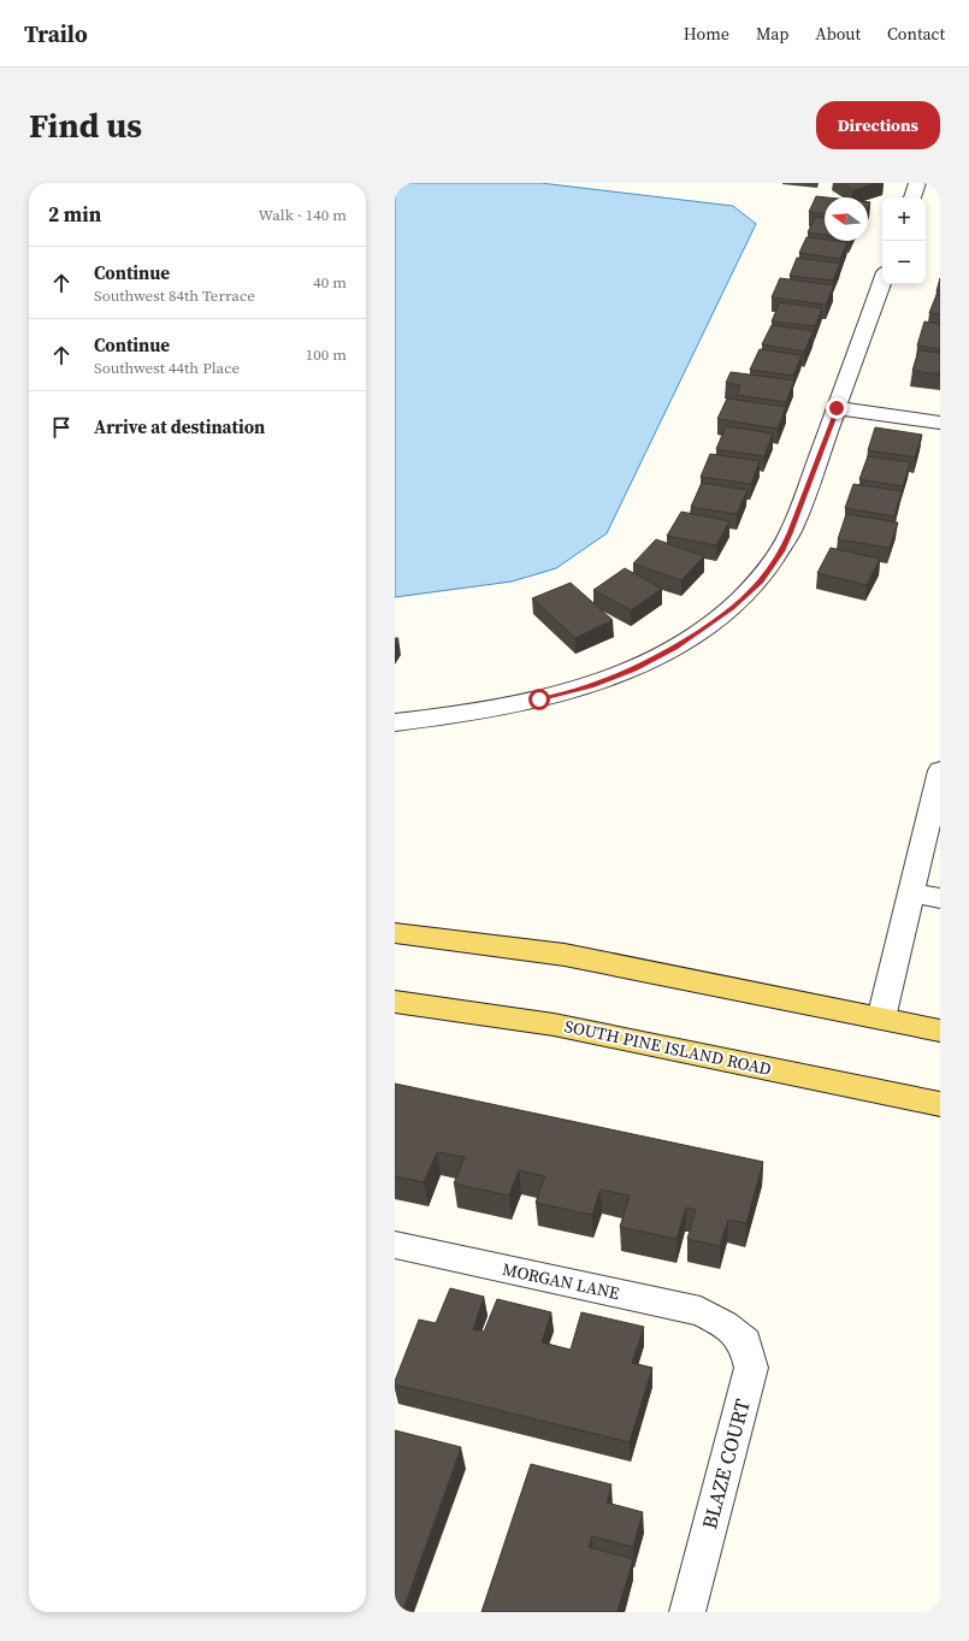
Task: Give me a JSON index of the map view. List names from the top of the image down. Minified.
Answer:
{"streets":{"main road":["SOUTH PINE ISLAND ROAD"],"street":["MORGAN LANE","BLAZE COURT"]},"crossings":[["MORGAN LANE","BLAZE COURT"]],"north":"left","page":{"header":"Trailo","nav":["Home","Map","About","Contact"],"buttons":"Directions","title":"Find us","heading":["2 min","Walk · 140 m"],"map_buttons":["+","−"],"list":[["Continue","Southwest 84th Terrace","40 m"],["Continue","Southwest 44th Place","100 m"],"Arrive at destination"]}}
